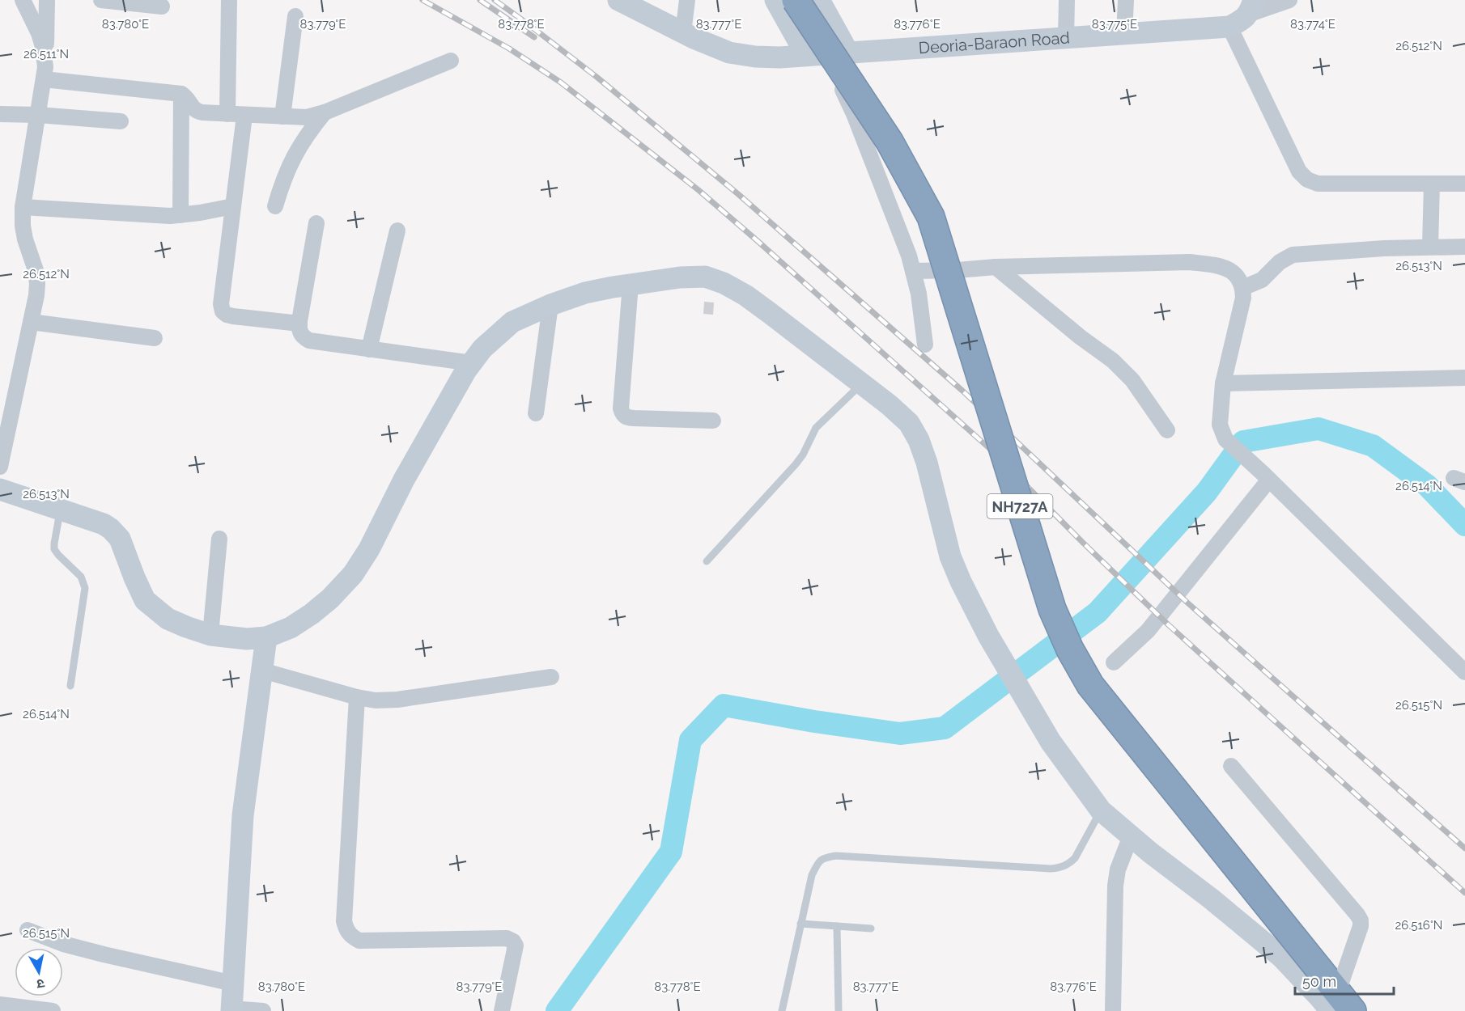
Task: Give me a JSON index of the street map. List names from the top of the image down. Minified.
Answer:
{"streets":{"highway":["NH727A"],"main road":["Deoria-Baraon Road"]},"scale_bar":"50 m","north":"bottom","coordinates":["83.774°E","83.780°E","83.779°E","83.778°E","83.777°E","83.776°E","83.775°E","26.512°N","26.511°N","26.513°N","26.514°N","26.515°N","26.516°N"]}
